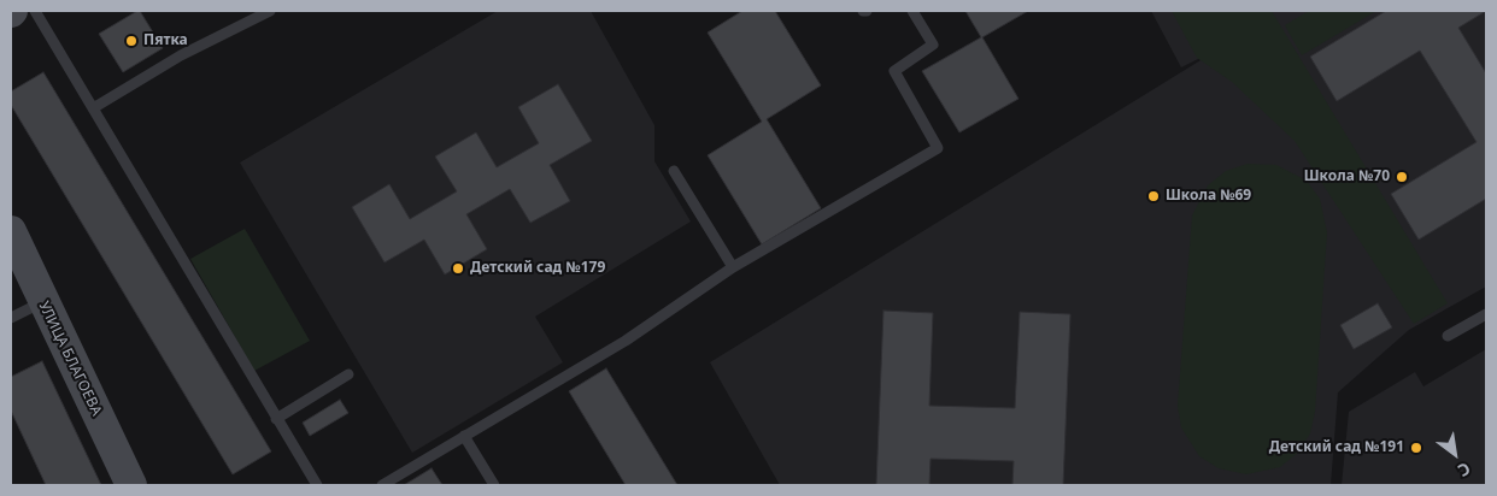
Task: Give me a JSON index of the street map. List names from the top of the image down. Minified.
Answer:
{"streets":{"street":["УЛИЦА БЛАГОЕВА"]},"places":["Пятка","Школа №70","Школа №69","Детский сад №179","Детский сад №191"],"north":"bottom right"}
